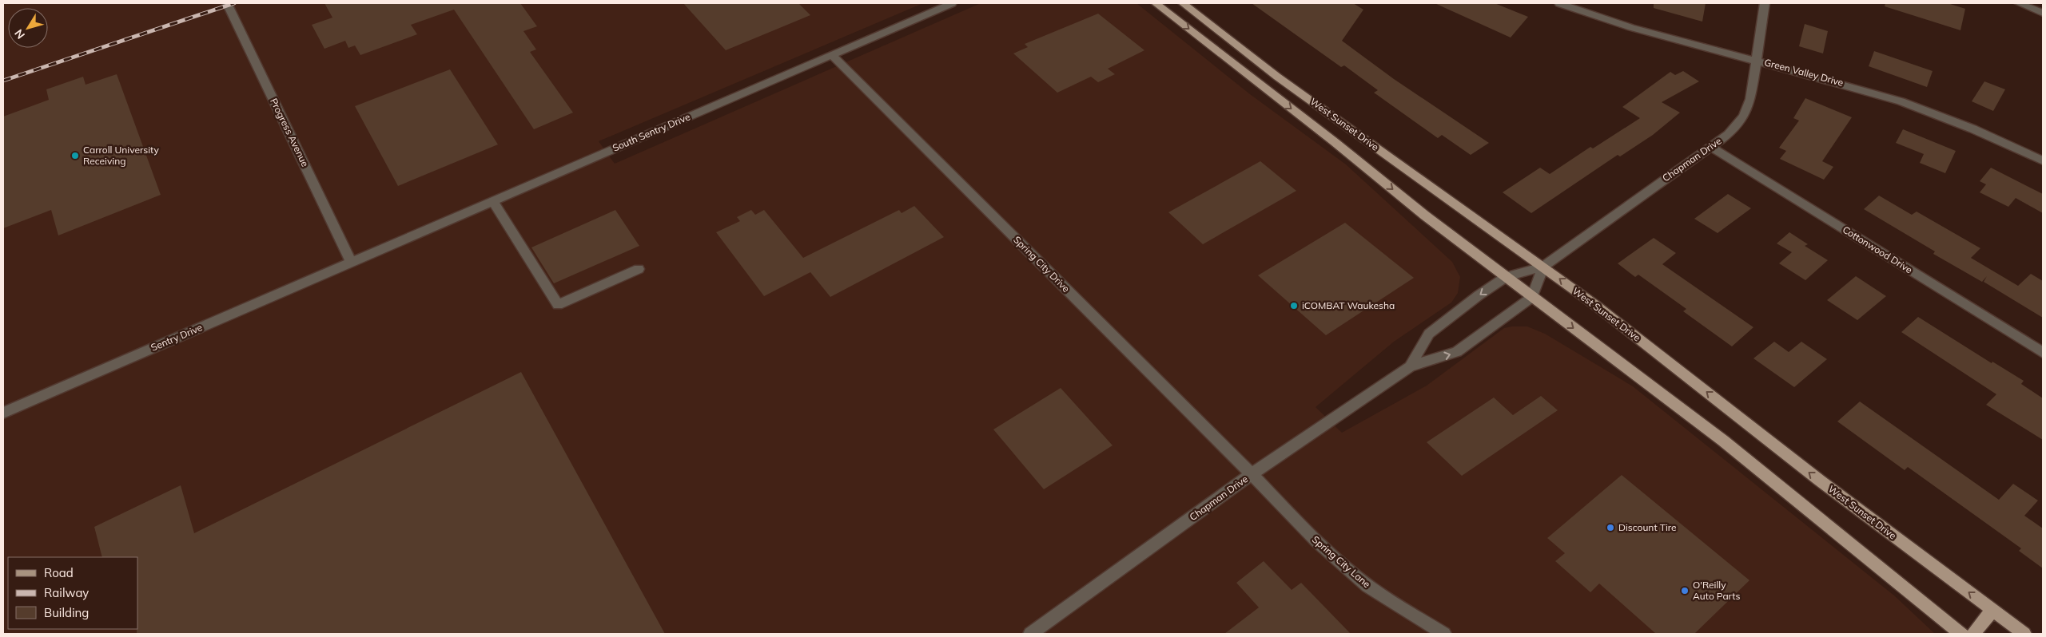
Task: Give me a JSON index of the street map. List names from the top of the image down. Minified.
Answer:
{"streets":{"main road":["West Sunset Drive"],"street":["Green Valley Drive","Progress Avenue","South Sentry Drive","Chapman Drive","Cottonwood Drive","Spring City Drive","Sentry Drive","Spring City Lane"]},"crossings":[["Green Valley Drive","Chapman Drive"],["West Sunset Drive","Chapman Drive"],["Progress Avenue","South Sentry Drive"],["Progress Avenue","Sentry Drive"],["South Sentry Drive","Spring City Drive"],["South Sentry Drive","Sentry Drive"],["Chapman Drive","Cottonwood Drive"],["Chapman Drive","Spring City Drive"],["Chapman Drive","Spring City Lane"],["Spring City Drive","Spring City Lane"]],"places":["Carroll University Receiving","iCOMBAT Waukesha","Discount Tire","O'Reilly Auto Parts"],"legend":["Road","Railway","Building"],"north":"bottom left"}
